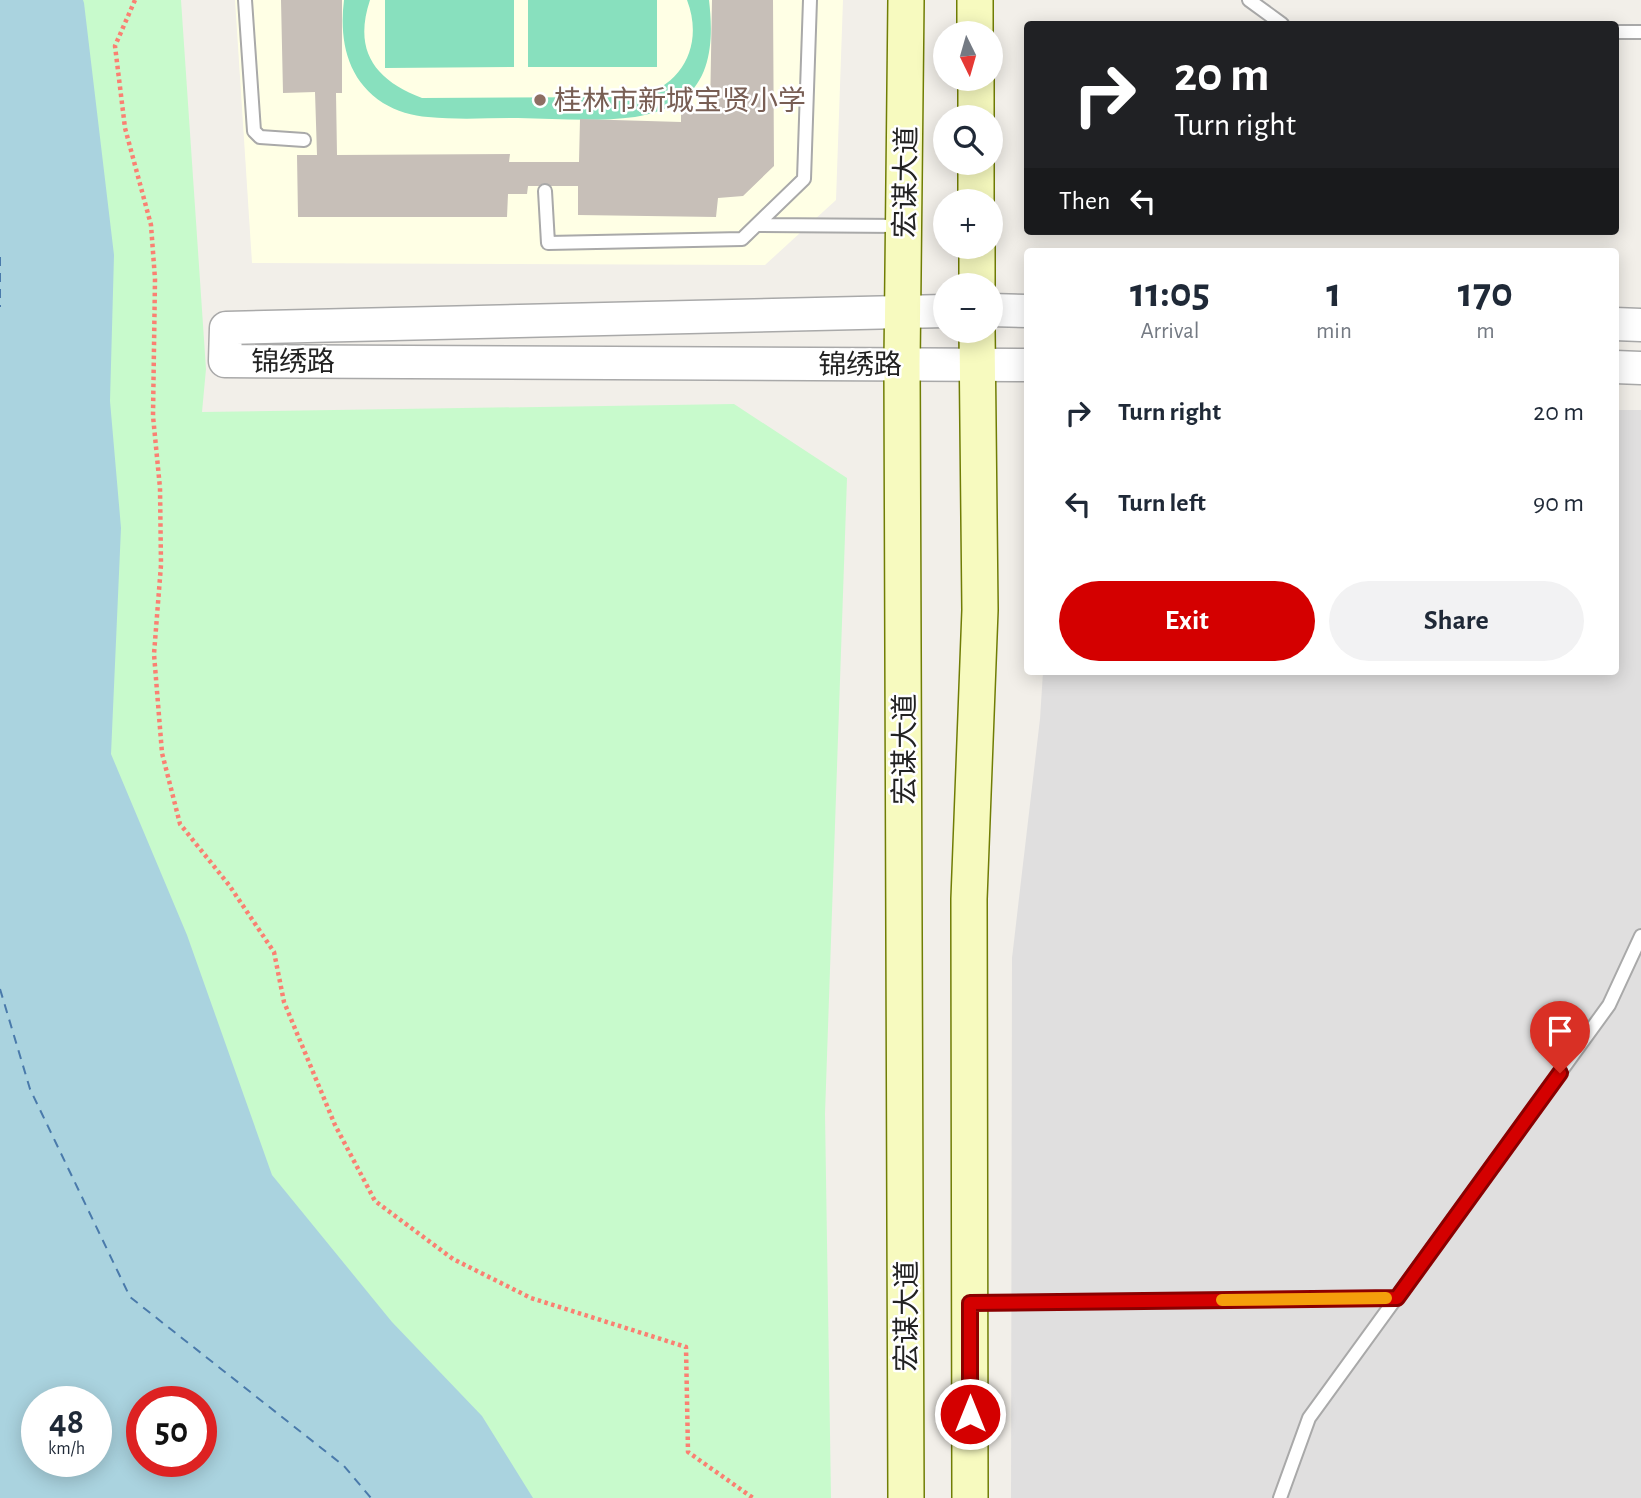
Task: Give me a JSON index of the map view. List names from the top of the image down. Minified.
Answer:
{"streets":{"main road":["宏谋大道"],"street":["锦绣路"]},"crossings":[["宏谋大道","锦绣路"]],"places":["桂林市新城宝贤小学"],"north":"bottom","page":{"map_buttons":["+","−"],"turn":["20 m","Turn right"],"then":"Then","eta":["11:05","Arrival","1","min","170","m"],"list":[{"name":"Turn right","value":"20 m"},{"name":"Turn left","value":"90 m"}],"buttons":["Exit","Share"],"speed":"48 km/h","limit":"50"}}
